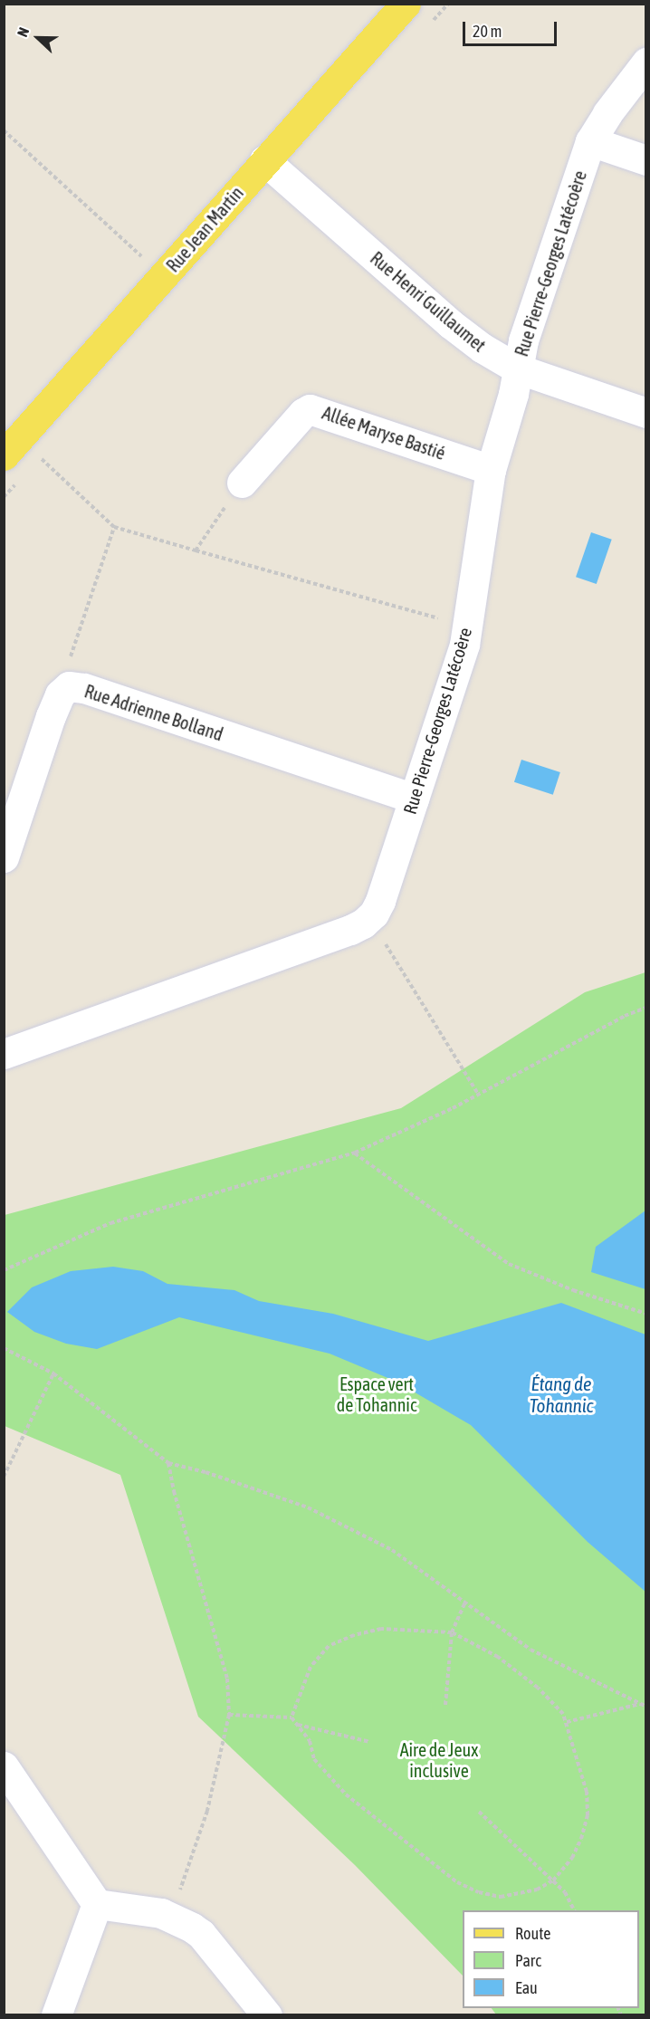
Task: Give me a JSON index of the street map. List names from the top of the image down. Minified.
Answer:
{"streets":{"main road":["Rue Jean Martin"],"street":["Rue Pierre-Georges Latécoère","Rue Henri Guillaumet","Allée Maryse Bastié","Rue Adrienne Bolland"]},"crossings":[["Rue Jean Martin","Rue Henri Guillaumet"],["Rue Pierre-Georges Latécoère","Rue Henri Guillaumet"],["Rue Pierre-Georges Latécoère","Allée Maryse Bastié"],["Rue Pierre-Georges Latécoère","Rue Adrienne Bolland"]],"water":["Étang de Tohannic"],"parks":["Espace vert de Tohannic","Aire de Jeux inclusive"],"legend":["Route","Parc","Eau"],"scale_bar":"20 m","north":"left"}
